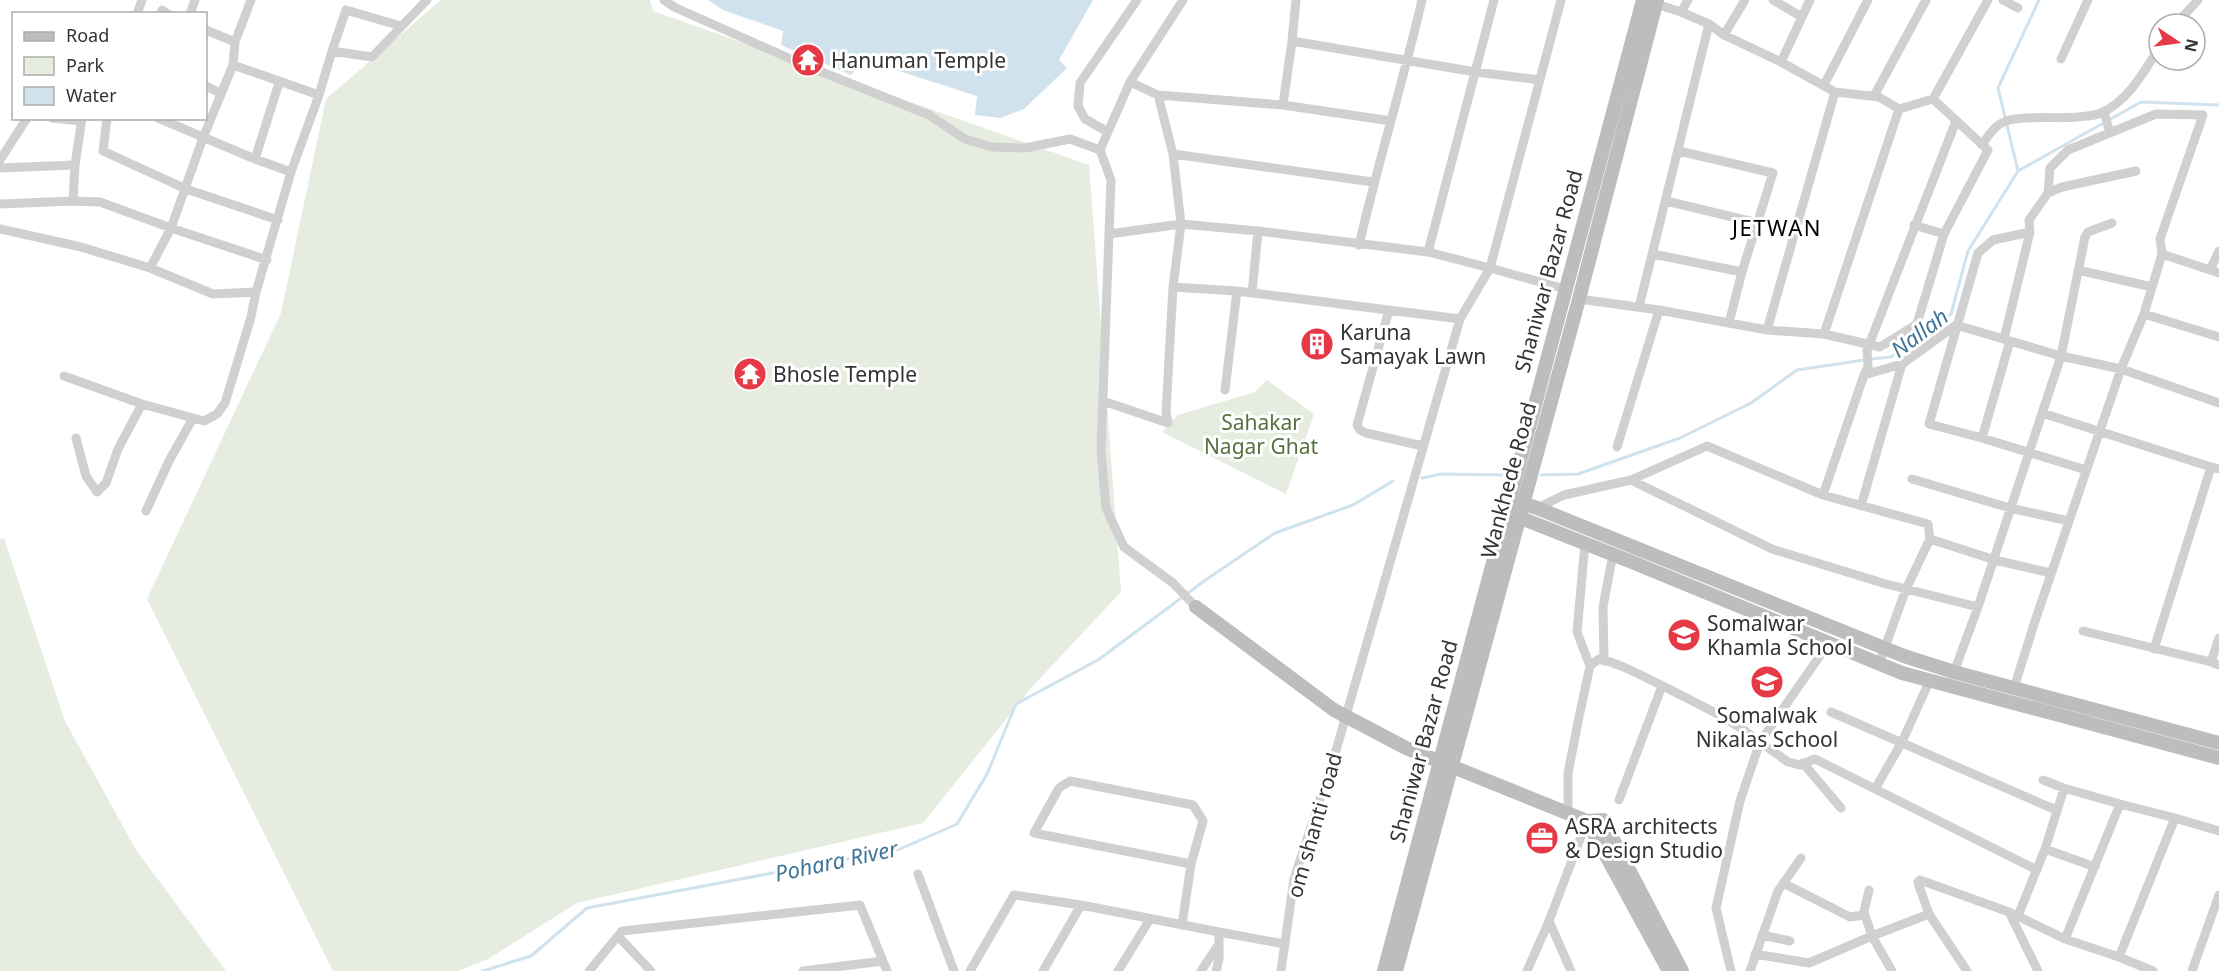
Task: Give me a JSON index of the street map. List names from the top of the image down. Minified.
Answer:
{"streets":{"main road":["Shaniwar Bazar Road","Wankhede Road"],"street":["om shanti road"]},"crossings":[["Shaniwar Bazar Road","Wankhede Road"]],"districts":["JETWAN"],"water":["Nallah","Pohara River"],"parks":["Sahakar Nagar Ghat"],"places":{"temple":["Hanuman Temple","Bhosle Temple"],"building":["Karuna Samayak Lawn"],"school or university":["Somalwar Khamla School","Somalwak Nikalas School"],"office":["ASRA architects & Design Studio"]},"legend":["Road","Park","Water"],"north":"right"}
